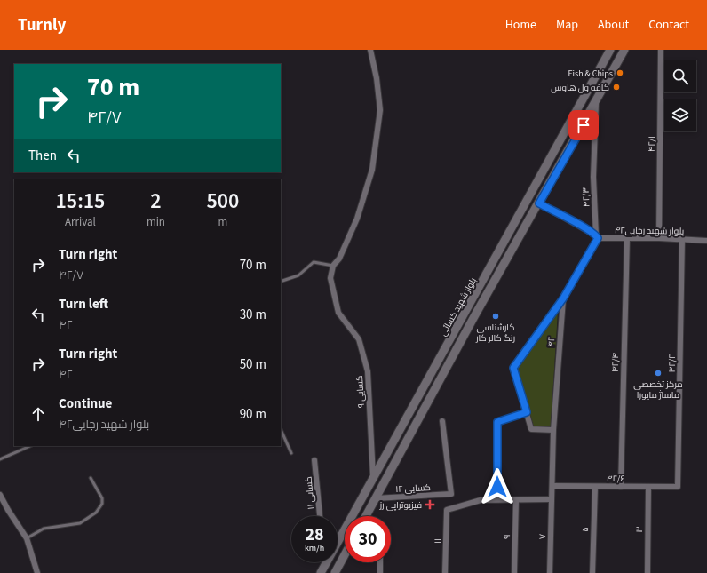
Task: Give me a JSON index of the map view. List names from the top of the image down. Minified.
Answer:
{"streets":{"main road":["بلوار شهید کسائی"],"street":["۴۲/۱","۴۲/۳","بلوار شهید رجایی۴۲","۴۲","۴۲/۴","۴۲/۲","۹ کسایی","۴۲/۶","۱۲ کسایی","۱۱ کسایی","۵","۳","۹","۷","۱۱"]},"crossings":[["۴۲/۱","بلوار شهید رجایی۴۲"],["۴۲/۳","بلوار شهید رجایی۴۲"],["بلوار شهید رجایی۴۲","۴۲/۴"],["بلوار شهید رجایی۴۲","۴۲/۲"],["بلوار شهید کسائی","۹ کسایی"],["۴۲","۴۲/۶"],["۴۲","۷"],["۴۲/۴","۴۲/۶"],["۴۲/۲","۴۲/۶"],["۴۲/۶","۵"],["۴۲/۶","۳"]],"places":{"other":["Fish & Chips","کافه ول هاوس","کارشناسی رنگ کالر کار","مرکز تخصصی ماساژ مایورا"],"health":["فیزیوتراپی رز"]},"page":{"header":"Turnly","nav":["Home","Map","About","Contact"],"turn":["70 m","۴۲/۷"],"then":"Then","eta":["15:15","Arrival","2","min","500","m"],"list":[{"name":"Turn right","note":"۴۲/۷","value":"70 m"},{"name":"Turn left","note":"۴۲","value":"30 m"},{"name":"Turn right","note":"۴۲","value":"50 m"},{"name":"Continue","note":"بلوار شهید رجایی۴۲","value":"90 m"}],"speed":"28 km/h","limit":"30"}}
